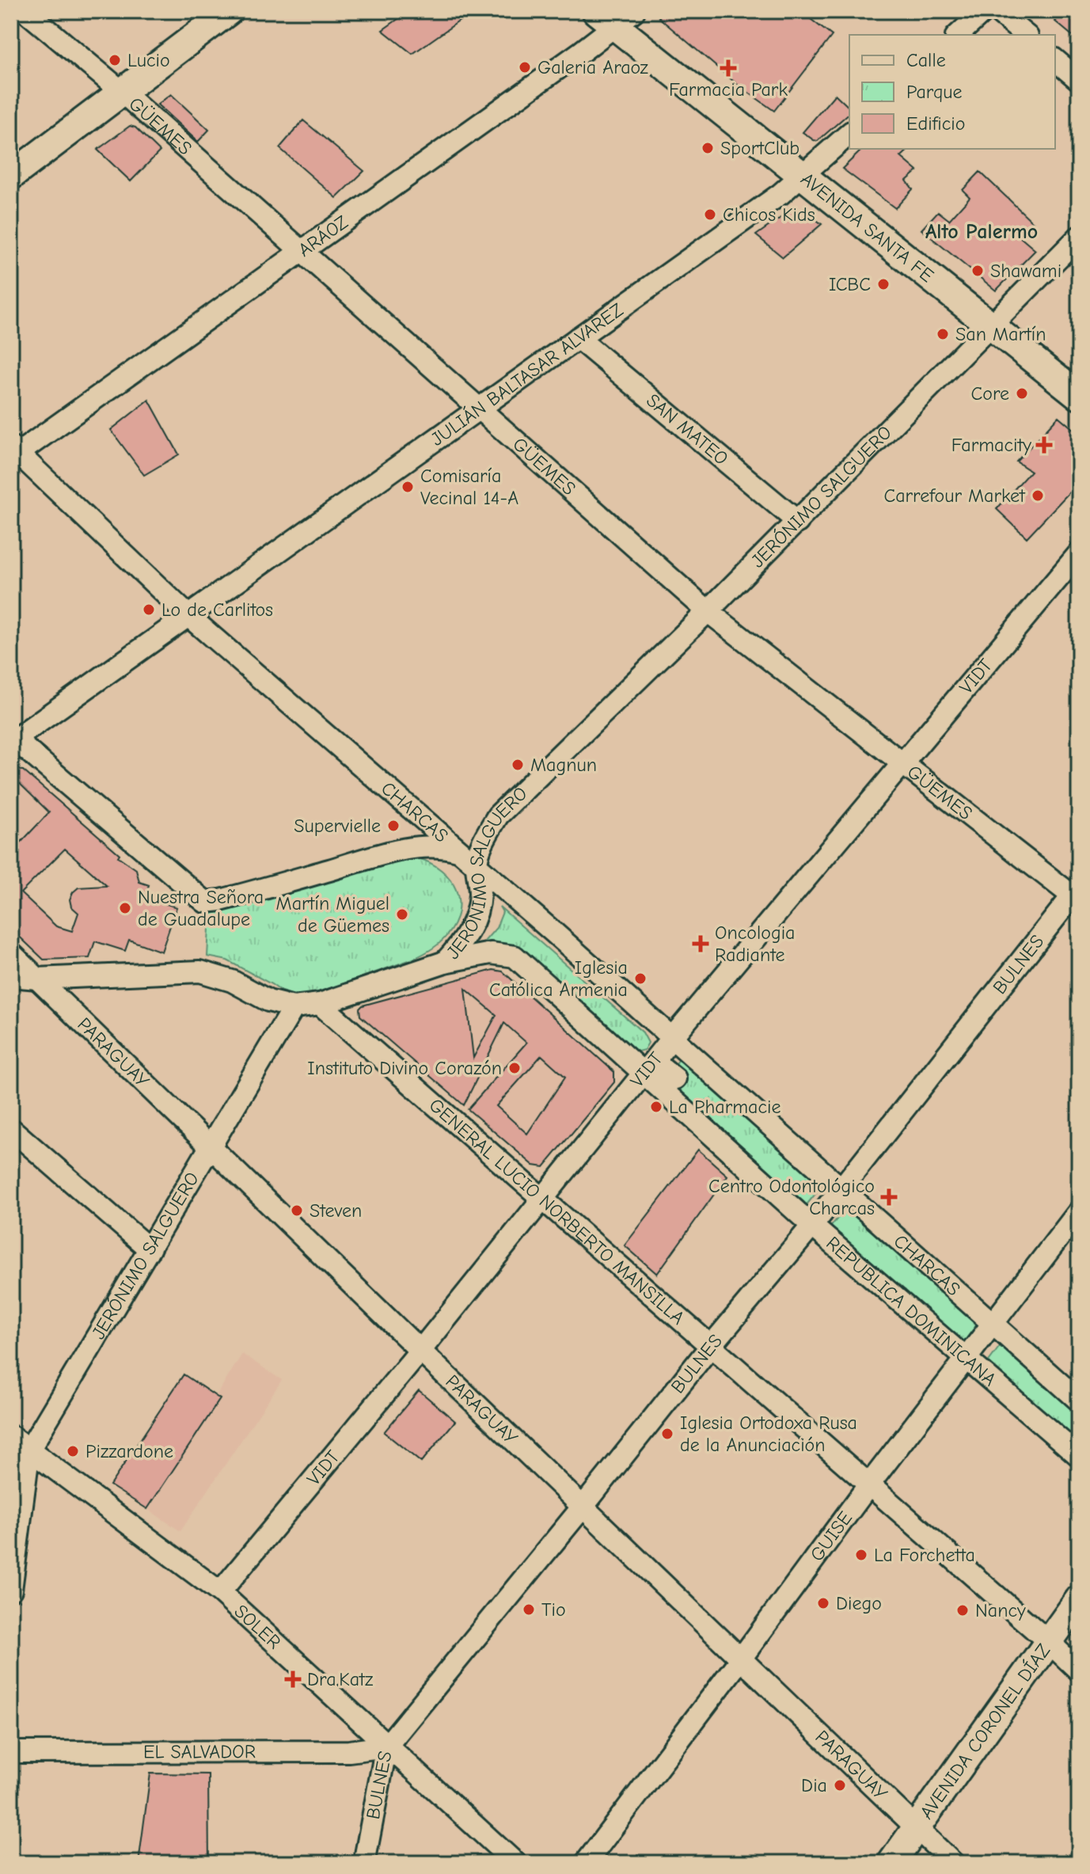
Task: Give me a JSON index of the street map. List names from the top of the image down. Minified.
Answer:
{"streets":{"main road":["AVENIDA SANTA FE","AVENIDA CORONEL DÍAZ"],"street":["GÜEMES","ARÁOZ","JULIÁN BALTASAR ÁLVAREZ","SAN MATEO","JERÓNIMO SALGUERO","VIDT","CHARCAS","BULNES","PARAGUAY","GENERAL LUCIO NORBERTO MANSILLA","REPÚBLICA DOMINICANA","GUISE","SOLER","EL SALVADOR"]},"crossings":[["GÜEMES","ARÁOZ"],["GÜEMES","JULIÁN BALTASAR ÁLVAREZ"],["GÜEMES","JERÓNIMO SALGUERO"],["GÜEMES","VIDT"],["GÜEMES","BULNES"],["AVENIDA SANTA FE","ARÁOZ"],["AVENIDA SANTA FE","JULIÁN BALTASAR ÁLVAREZ"],["AVENIDA SANTA FE","JERÓNIMO SALGUERO"],["ARÁOZ","CHARCAS"],["JULIÁN BALTASAR ÁLVAREZ","SAN MATEO"],["JULIÁN BALTASAR ÁLVAREZ","CHARCAS"],["SAN MATEO","JERÓNIMO SALGUERO"],["JERÓNIMO SALGUERO","CHARCAS"],["JERÓNIMO SALGUERO","PARAGUAY"],["JERÓNIMO SALGUERO","GENERAL LUCIO NORBERTO MANSILLA"],["JERÓNIMO SALGUERO","REPÚBLICA DOMINICANA"],["JERÓNIMO SALGUERO","SOLER"],["VIDT","CHARCAS"],["VIDT","PARAGUAY"],["VIDT","GENERAL LUCIO NORBERTO MANSILLA"],["VIDT","REPÚBLICA DOMINICANA"],["VIDT","SOLER"],["CHARCAS","BULNES"],["CHARCAS","GUISE"],["BULNES","PARAGUAY"],["BULNES","GENERAL LUCIO NORBERTO MANSILLA"],["BULNES","REPÚBLICA DOMINICANA"],["BULNES","SOLER"],["BULNES","EL SALVADOR"],["PARAGUAY","GUISE"],["PARAGUAY","AVENIDA CORONEL DÍAZ"],["GENERAL LUCIO NORBERTO MANSILLA","GUISE"],["GENERAL LUCIO NORBERTO MANSILLA","AVENIDA CORONEL DÍAZ"],["REPÚBLICA DOMINICANA","GUISE"],["SOLER","EL SALVADOR"]],"districts":["Alto Palermo"],"places":{"other":["Lucio","Galeria Araoz","SportClub","Chicos Kids","Shawami","ICBC","San Martín","Core","Comisaría Vecinal 14-A","Carrefour Market","Lo de Carlitos","Magnun","Supervielle","Nuestra Señora de Guadalupe","Martín Miguel de Güemes","Iglesia Católica Armenia","Instituto Divino Corazón","La Pharmacie","Steven","Iglesia Ortodoxa Rusa de la Anunciación","Pizzardone","La Forchetta","Diego","Tio","Nancy","Dia"],"health":["Farmacia Park","Farmacity","Oncologia Radiante","Centro Odontológico Charcas","Dra.Katz"]},"legend":["Calle","Parque","Edificio"]}
